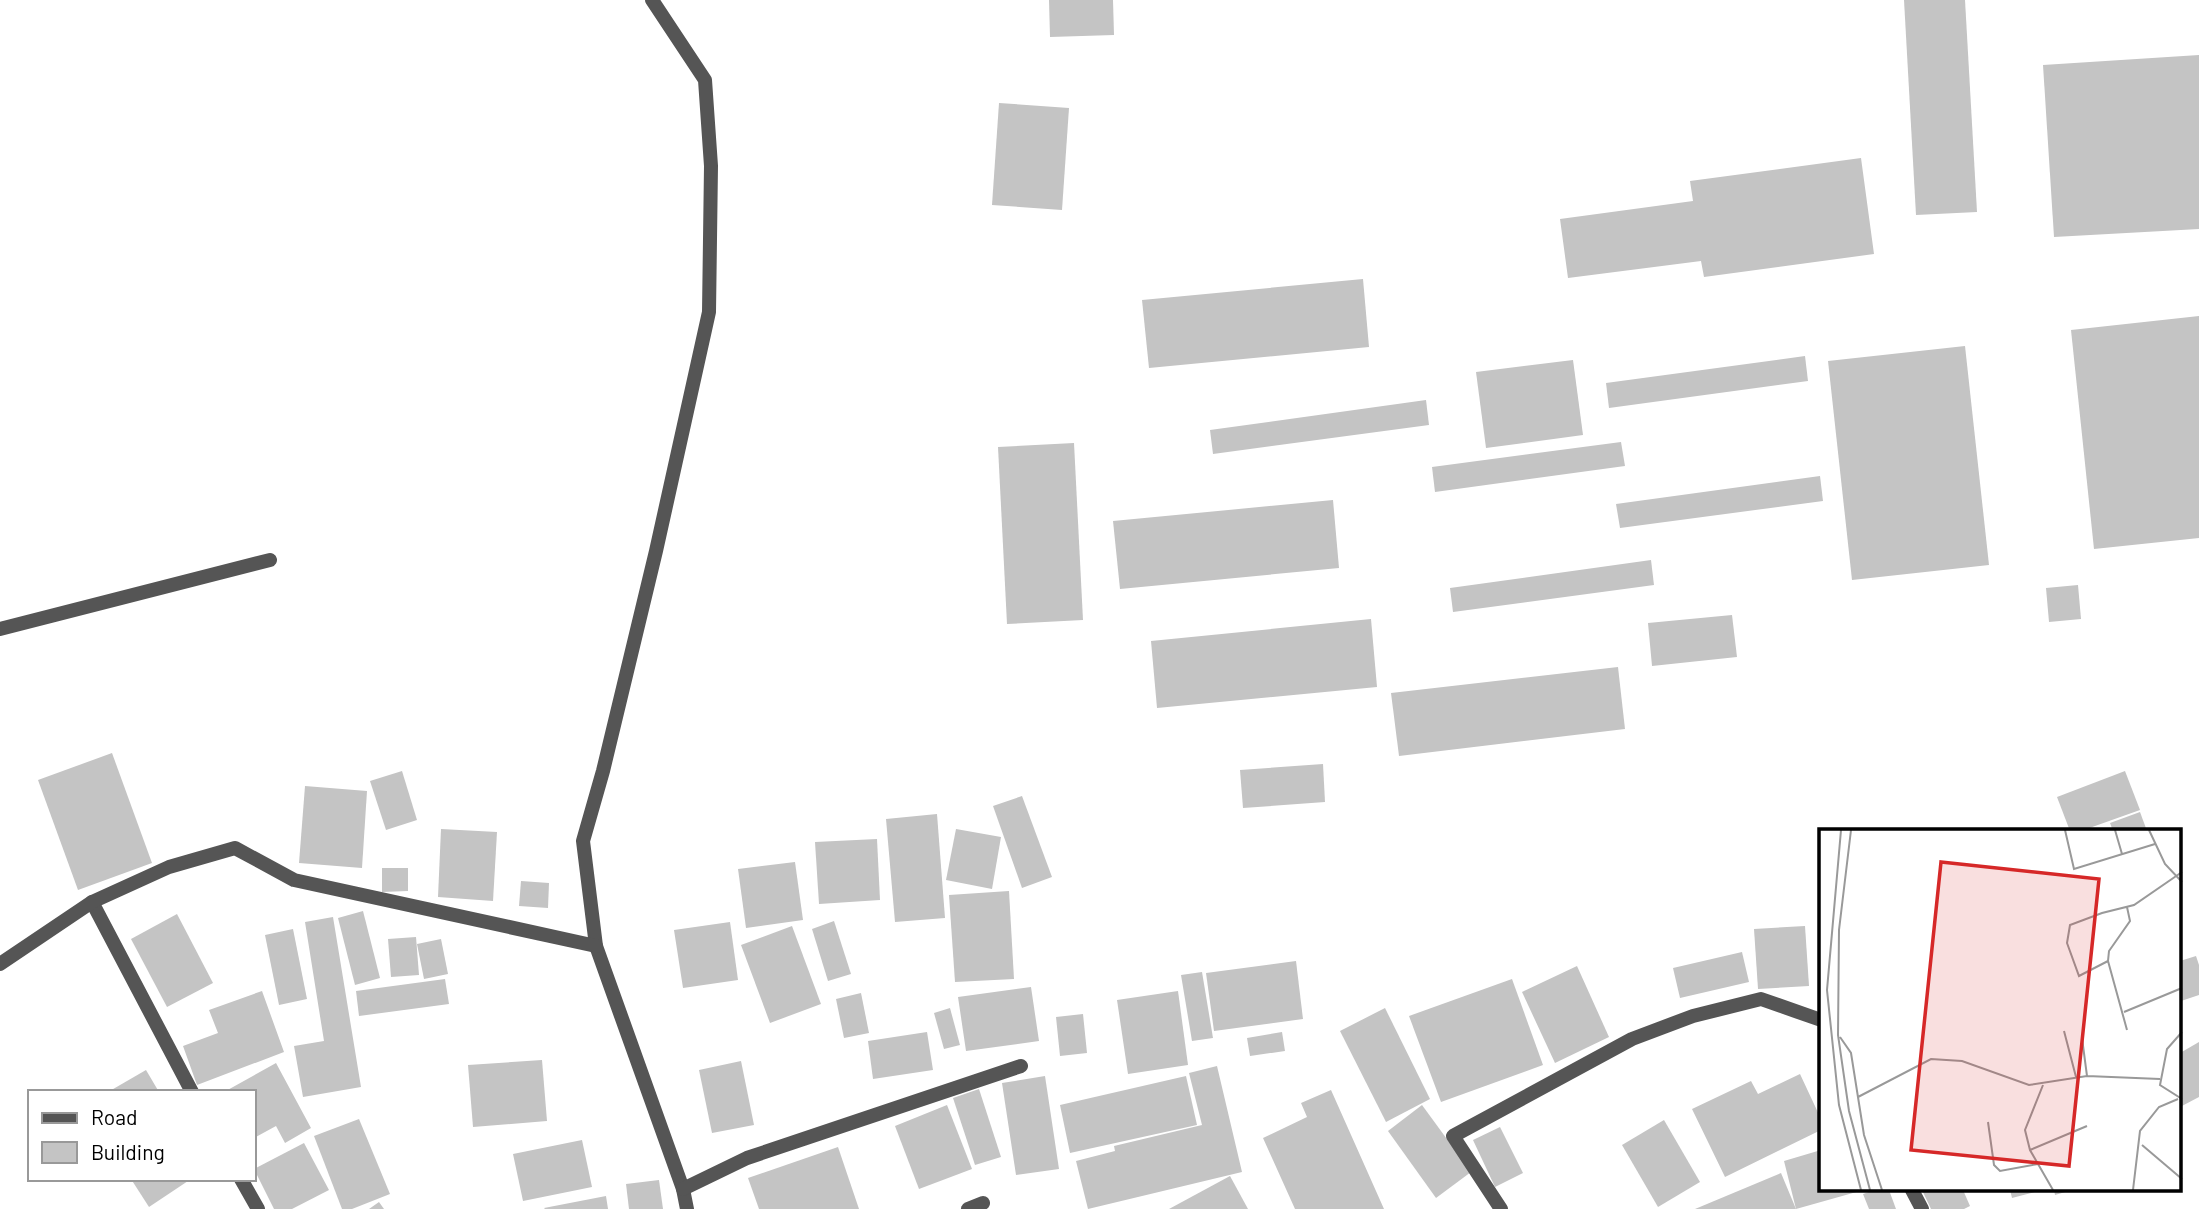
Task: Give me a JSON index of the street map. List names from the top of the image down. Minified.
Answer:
{"legend":["Road","Building"]}
